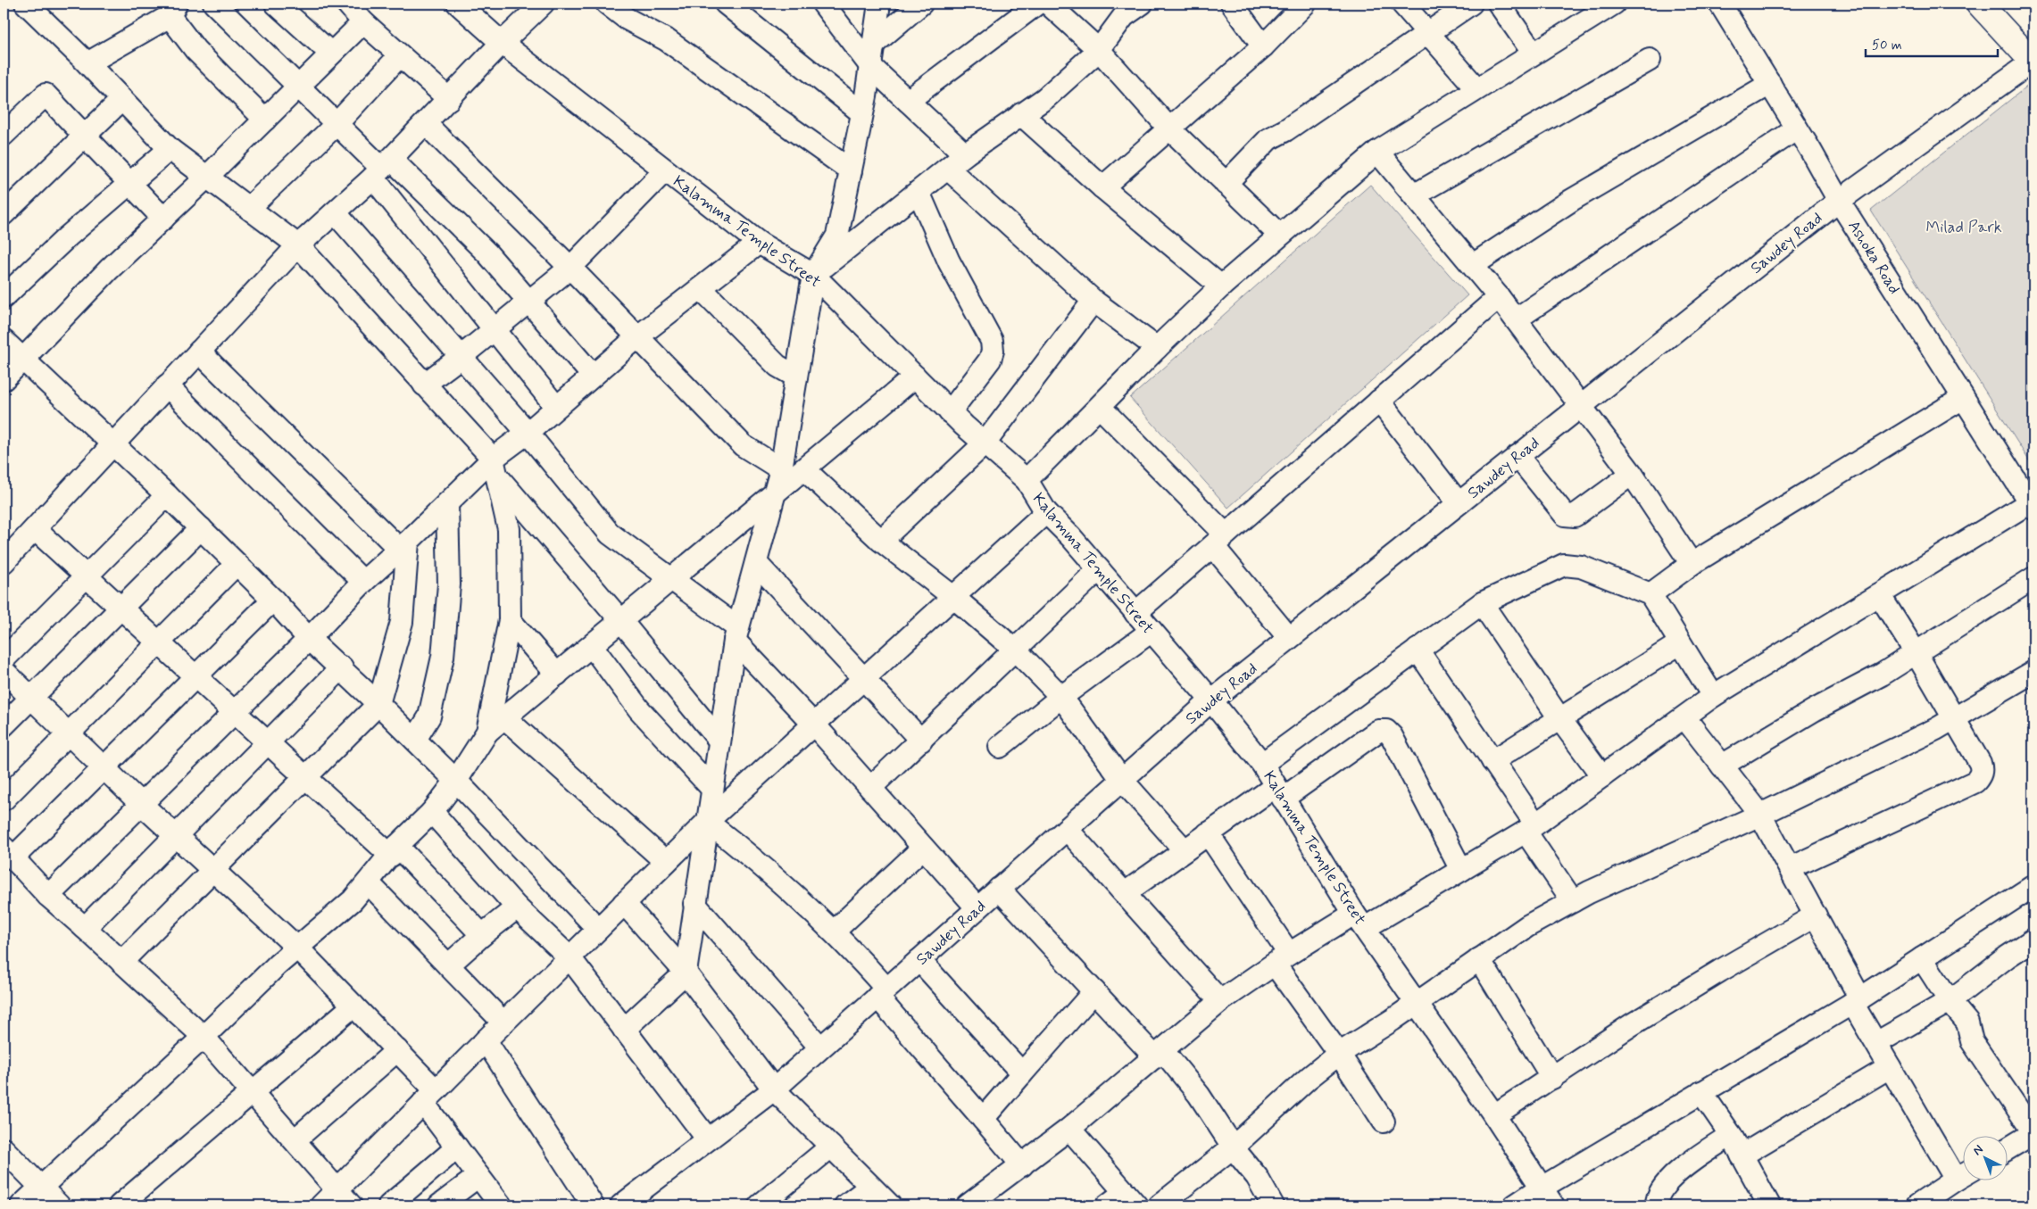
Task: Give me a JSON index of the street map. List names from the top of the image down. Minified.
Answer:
{"streets":{"street":["Kalamma Temple Street","Sawdey Road","Ashoka Road"]},"crossings":[["Kalamma Temple Street","Sawdey Road"],["Sawdey Road","Ashoka Road"]],"parks":["Milad Park"],"scale_bar":"50 m","north":"top left"}
